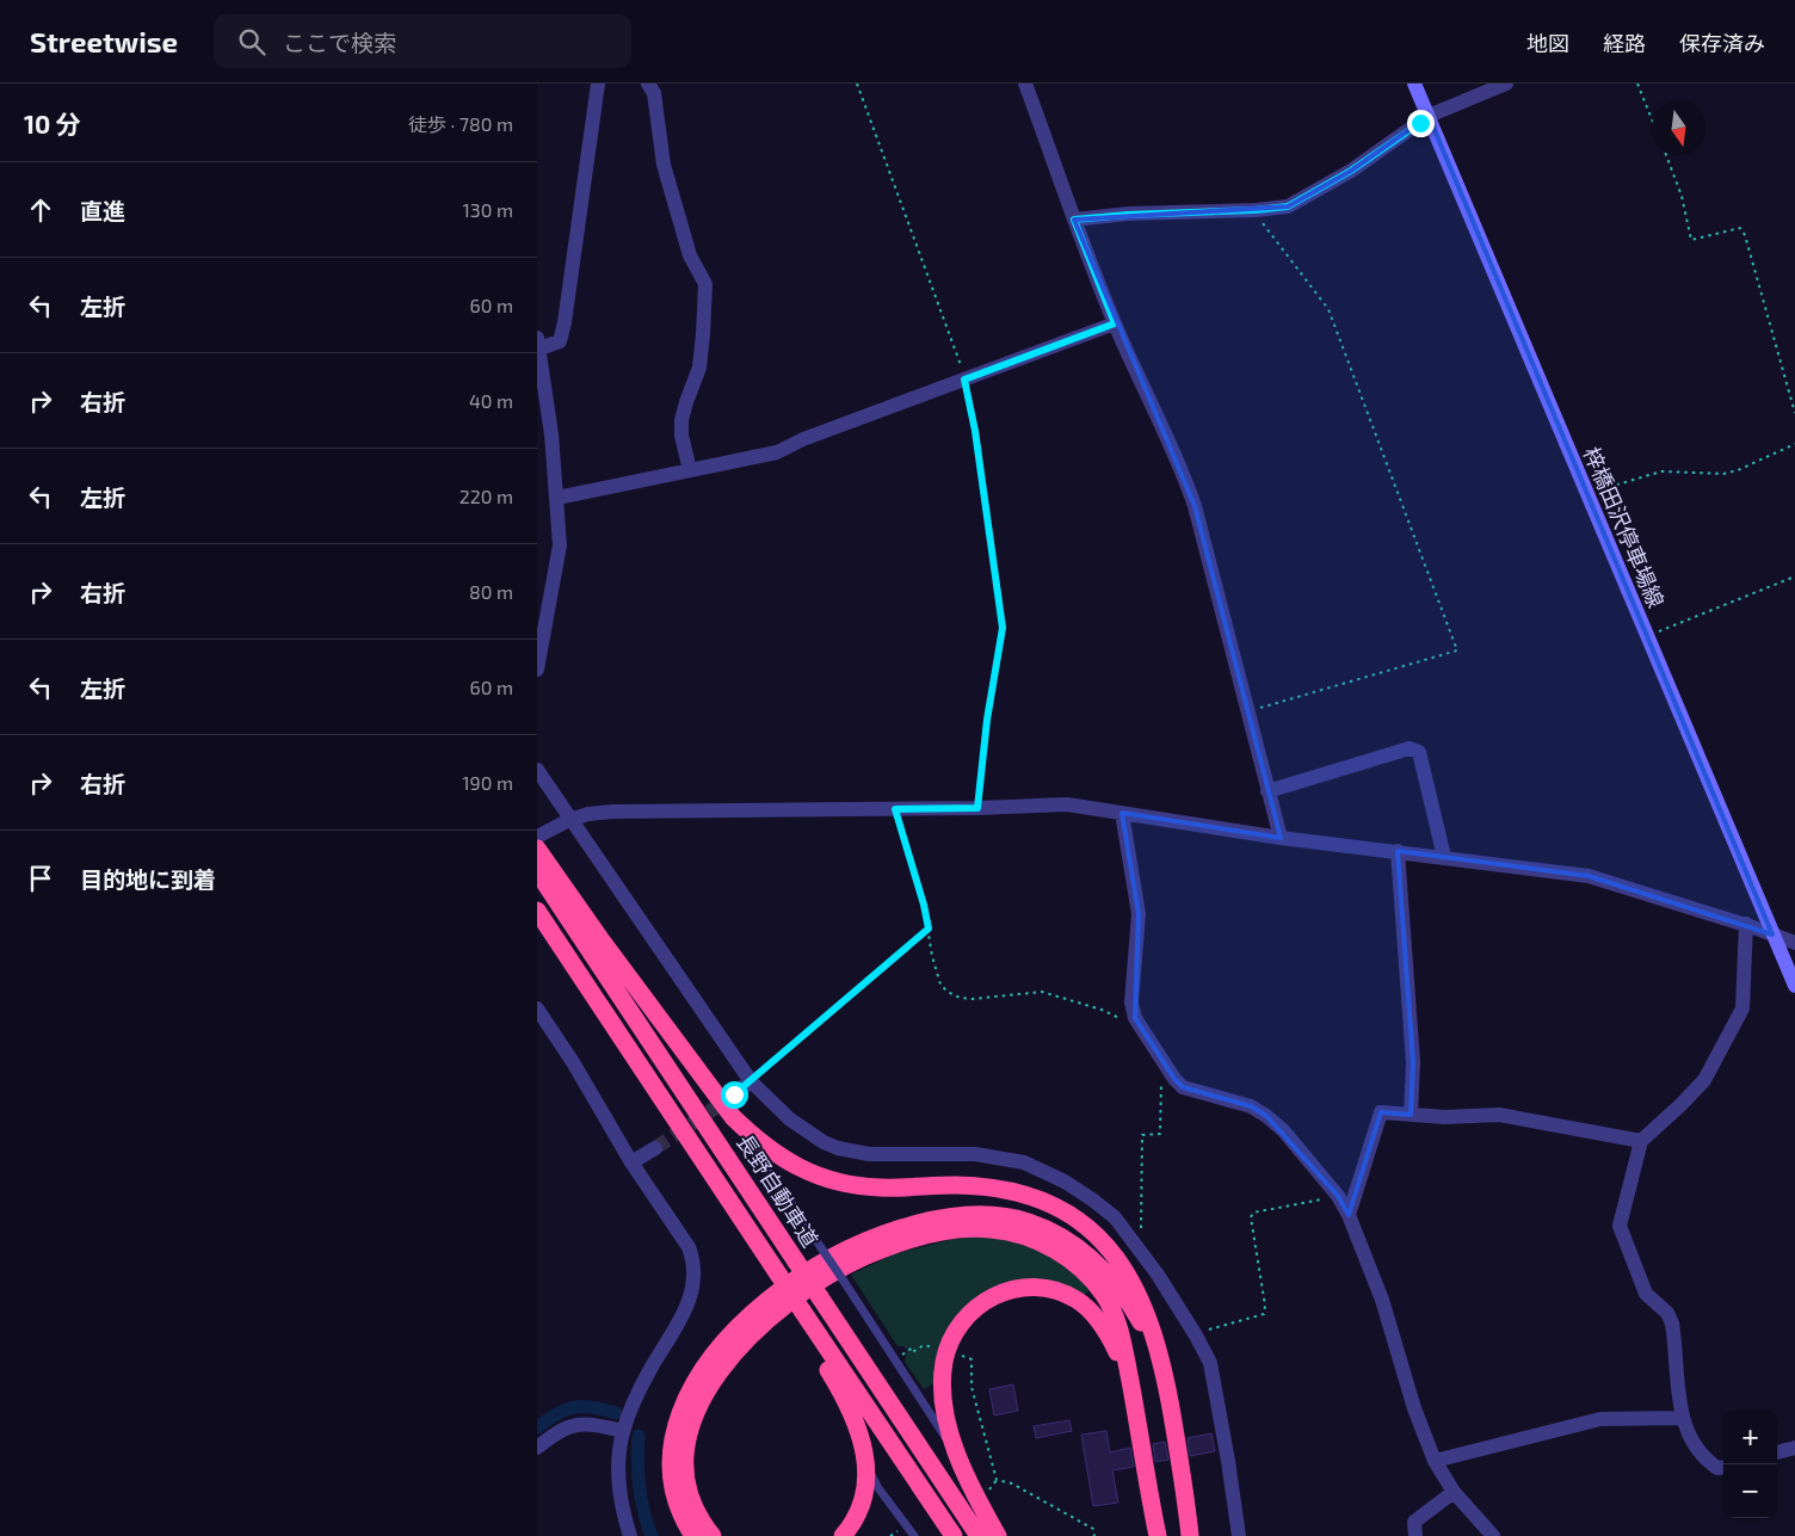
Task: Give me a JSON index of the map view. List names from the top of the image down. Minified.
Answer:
{"streets":{"highway":["長野自動車道"],"main road":["梓橋田沢停車場線"]},"north":"bottom","page":{"header":"Streetwise","search":"ここで検索","nav":["地図","経路","保存済み"],"heading":["10 分","徒歩 · 780 m"],"list":[["直進","130 m"],["左折","60 m"],["右折","40 m"],["左折","220 m"],["右折","80 m"],["左折","60 m"],["右折","190 m"],"目的地に到着"],"map_buttons":["+","−"]}}
